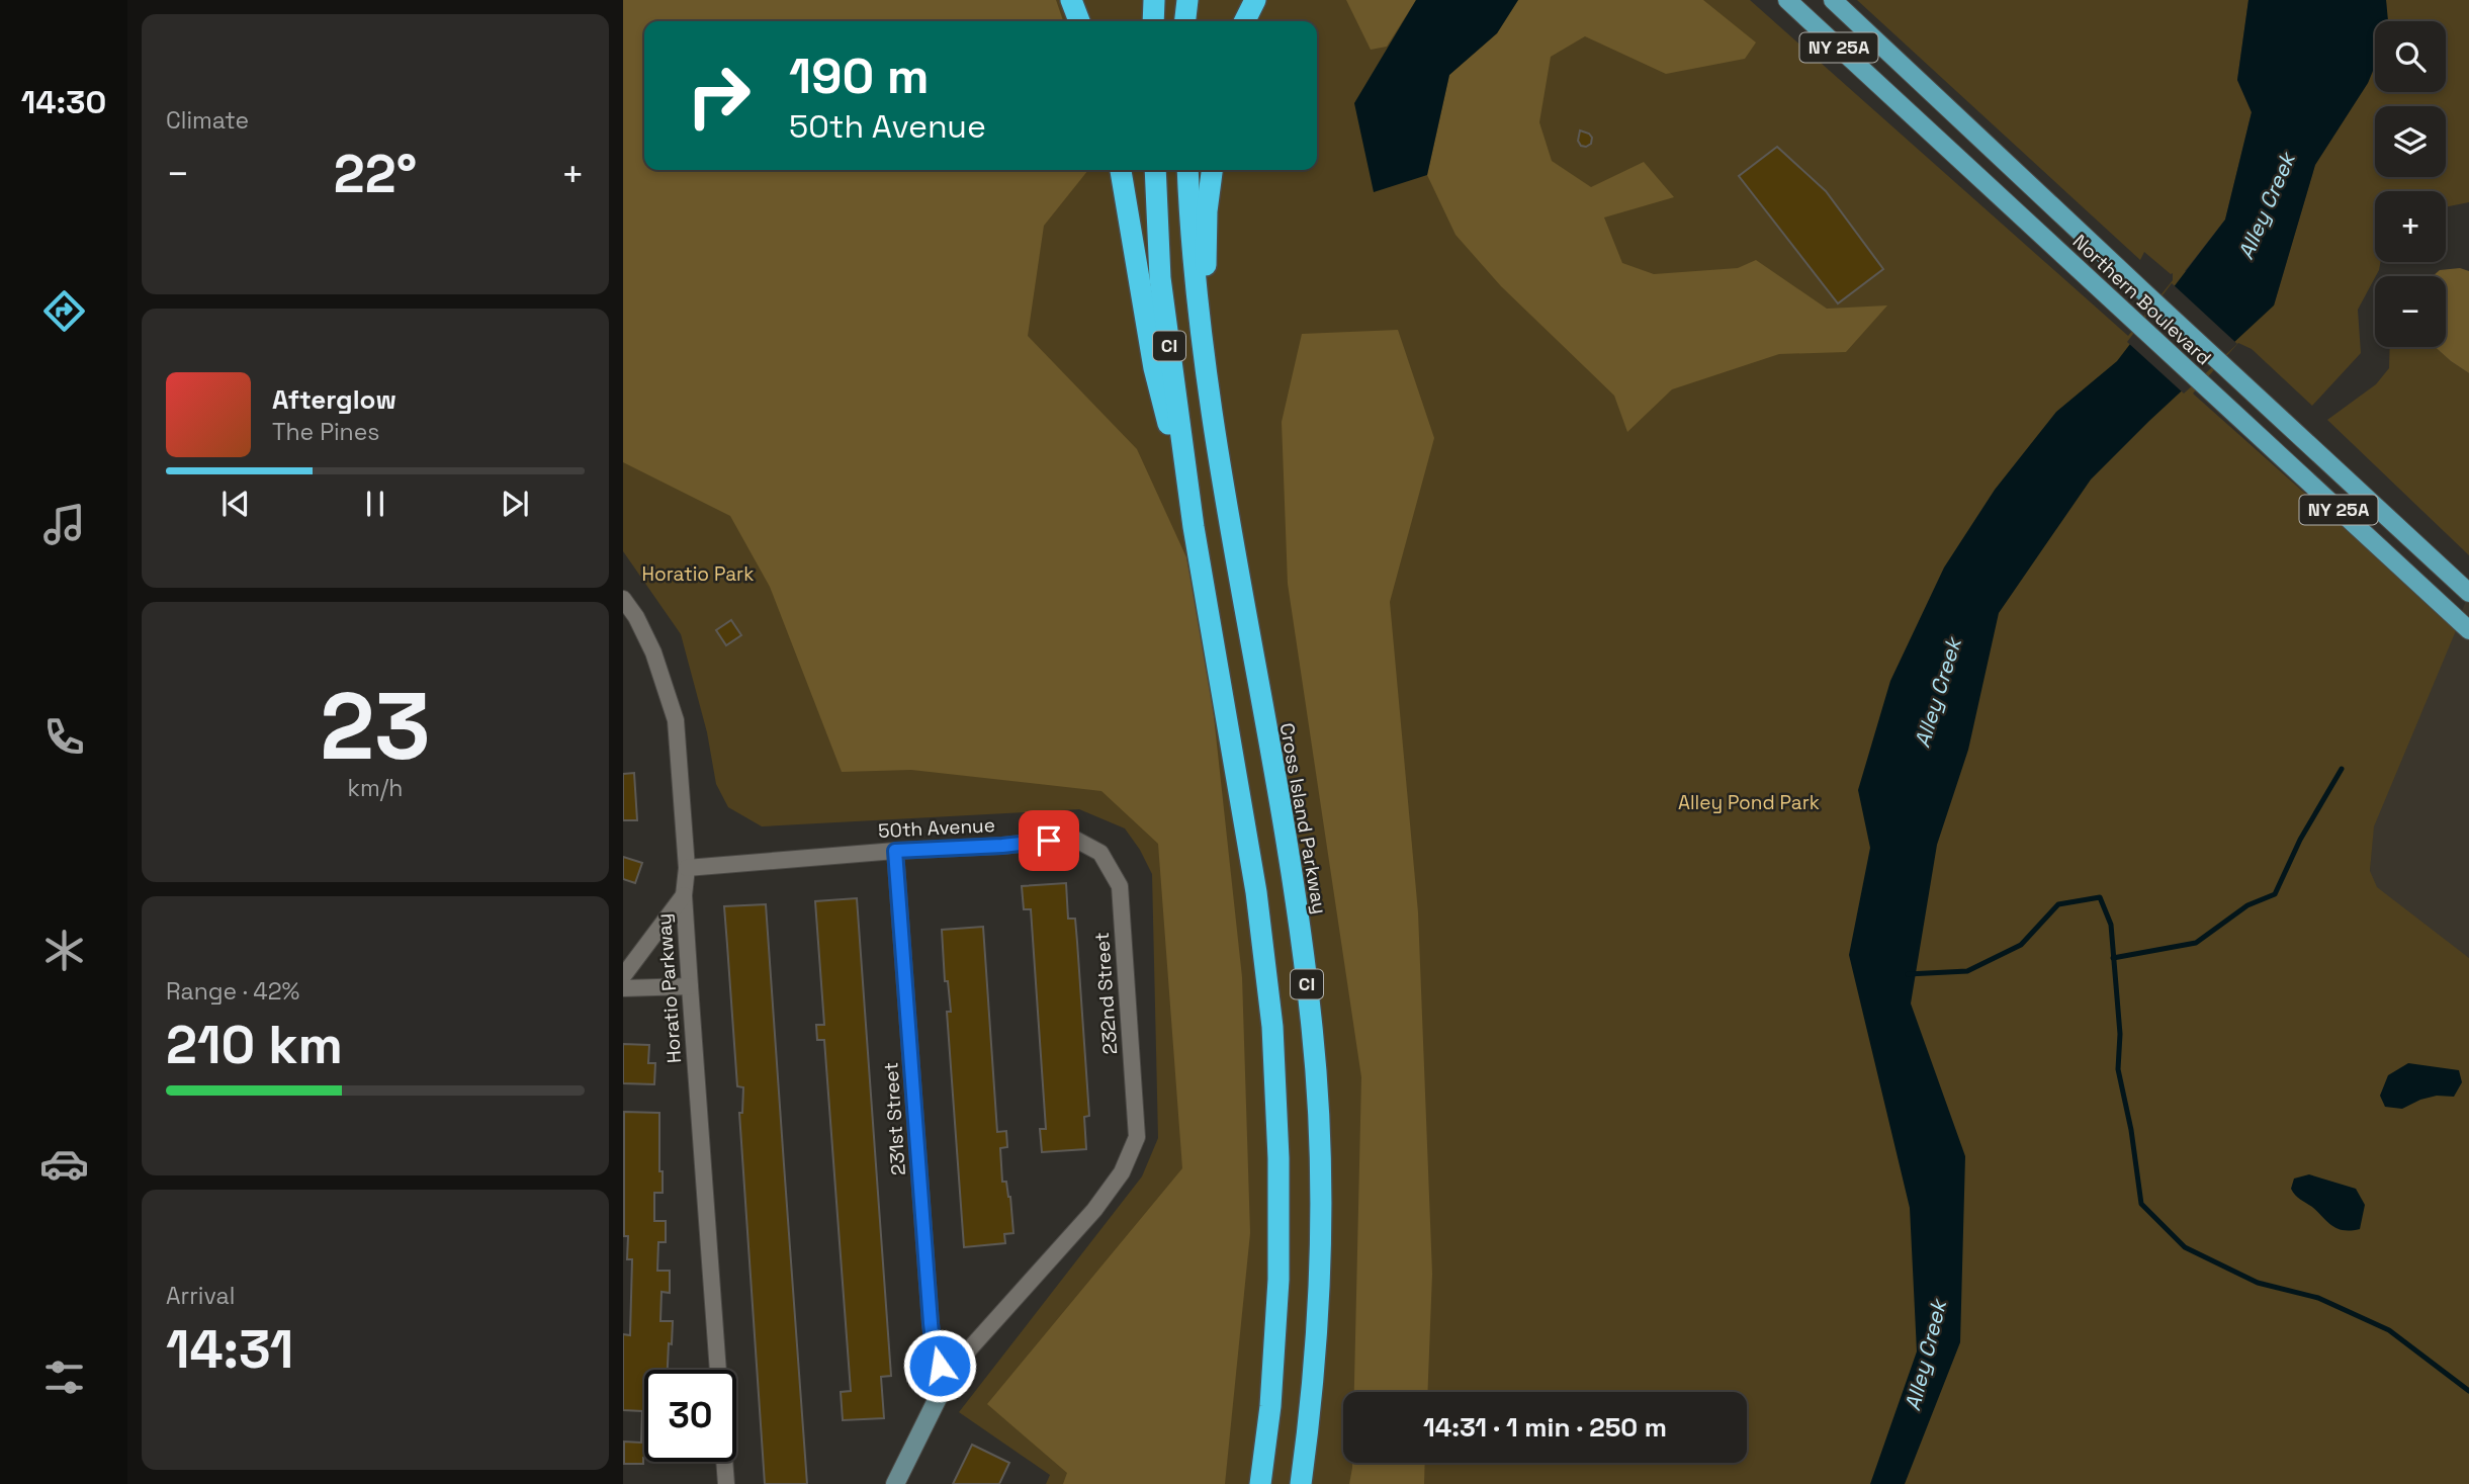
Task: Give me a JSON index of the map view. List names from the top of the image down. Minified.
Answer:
{"streets":{"highway":["CI","Cross Island Parkway"],"main road":["NY 25A","Northern Boulevard"],"street":["50th Avenue","Horatio Parkway","232nd Street","231st Street"]},"crossings":[["50th Avenue","Horatio Parkway"],["50th Avenue","232nd Street"],["50th Avenue","231st Street"],["232nd Street","231st Street"]],"water":["Alley Creek"],"parks":["Horatio Park","Alley Pond Park"],"page":{"tabs":"14:30","tile":["Climate",["23","km/h"],["Range · 42%","210 km"],["Arrival","14:31"]],"map_buttons":["+","−"],"turn":["190 m","50th Avenue"],"heat":["−","22°","+"],"song":["Afterglow","The Pines"],"limit":"30","trip":"14:31 · 1 min · 250 m"}}
